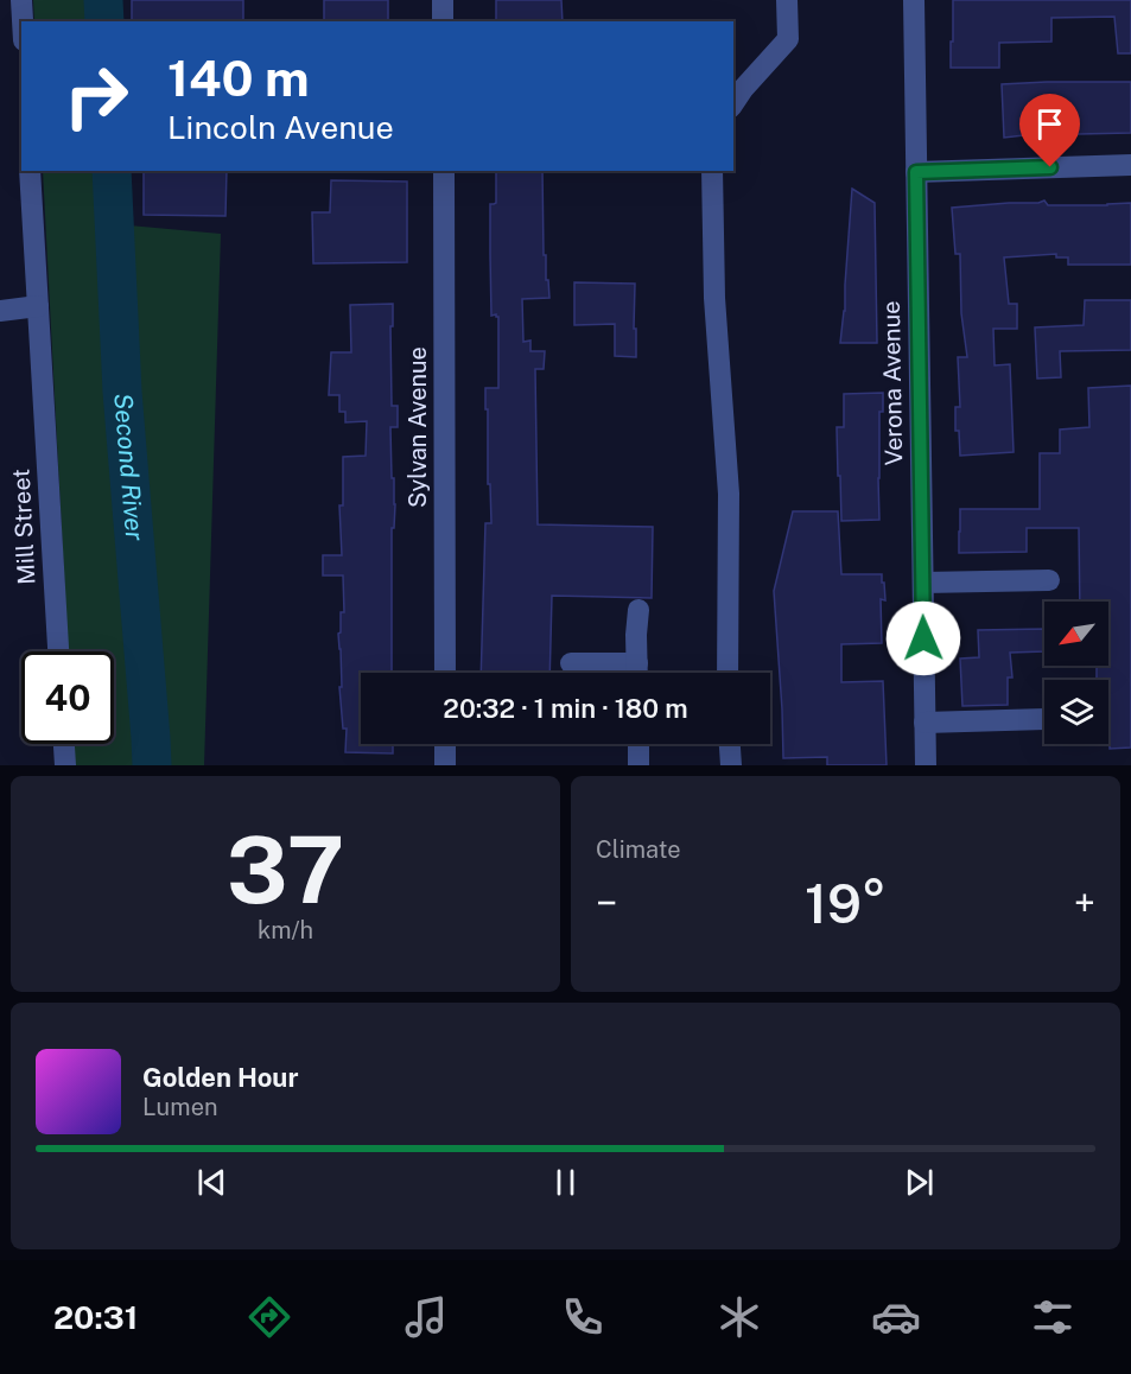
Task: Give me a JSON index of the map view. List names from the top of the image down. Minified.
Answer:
{"streets":{"street":["Verona Avenue","Sylvan Avenue","Mill Street"]},"water":["Second River"],"north":"bottom left","page":{"turn":["140 m","Lincoln Avenue"],"limit":"40","trip":"20:32 · 1 min · 180 m","tile":[["37","km/h"],"Climate"],"heat":["−","19°","+"],"song":["Golden Hour","Lumen"],"tabs":"20:31"}}
